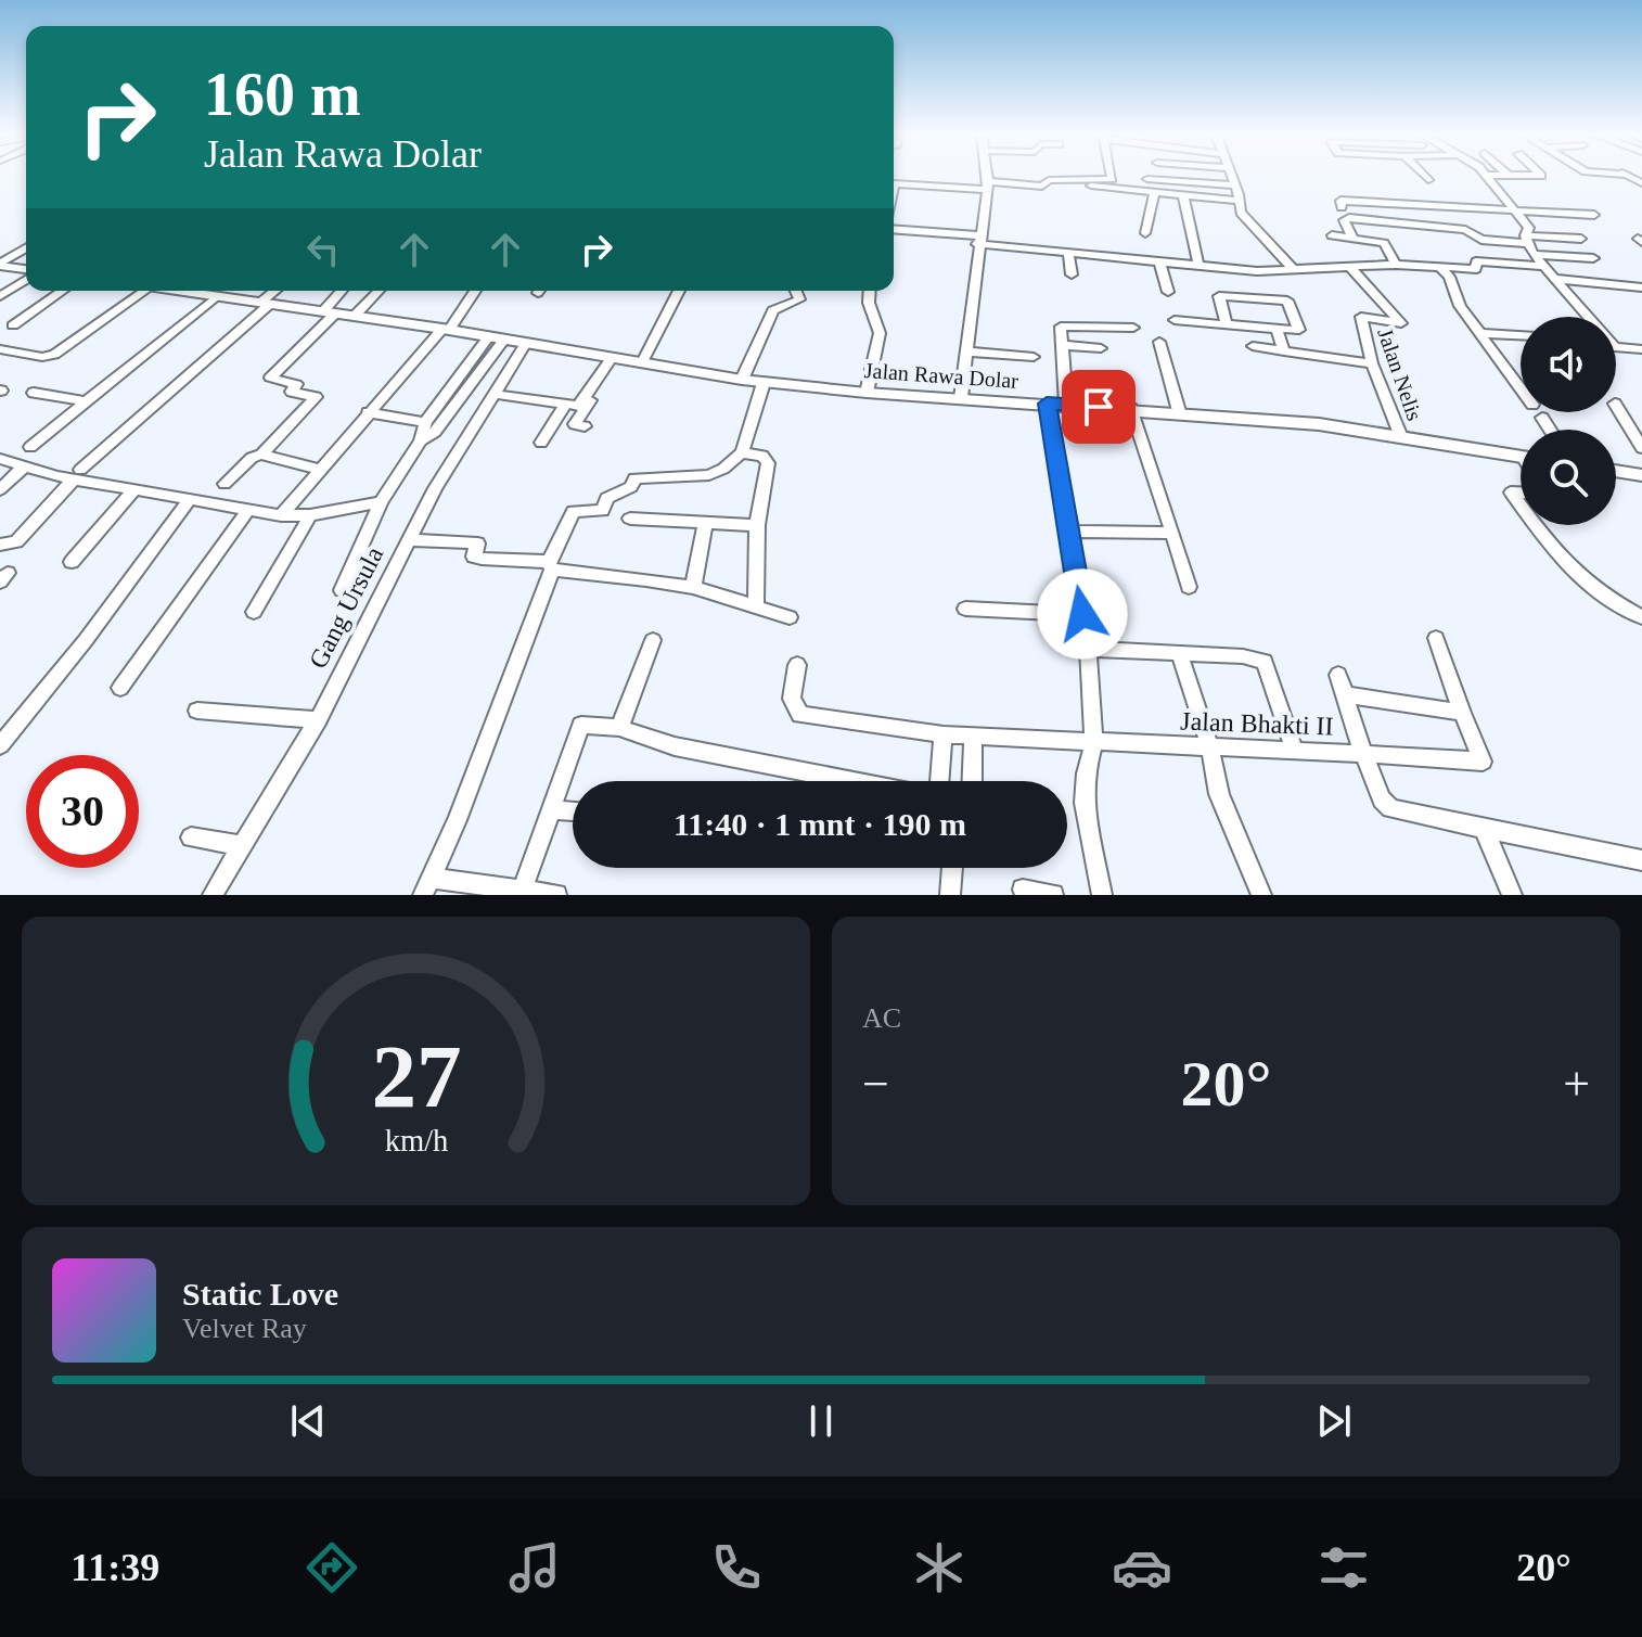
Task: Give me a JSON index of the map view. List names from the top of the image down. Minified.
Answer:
{"streets":{"street":["Jalan Nelis","Jalan Rawa Dolar","Gang Ursula","Jalan Bhakti II"]},"crossings":[["Jalan Nelis","Jalan Rawa Dolar"],["Jalan Rawa Dolar","Gang Ursula"]],"page":{"turn":["160 m","Jalan Rawa Dolar"],"limit":"30","trip":"11:40 · 1 mnt · 190 m","tile":"AC","heat":["−","20°","+"],"song":["Static Love","Velvet Ray"],"tabs":["11:39","20°"],"gauge":["27","km/h"]}}
